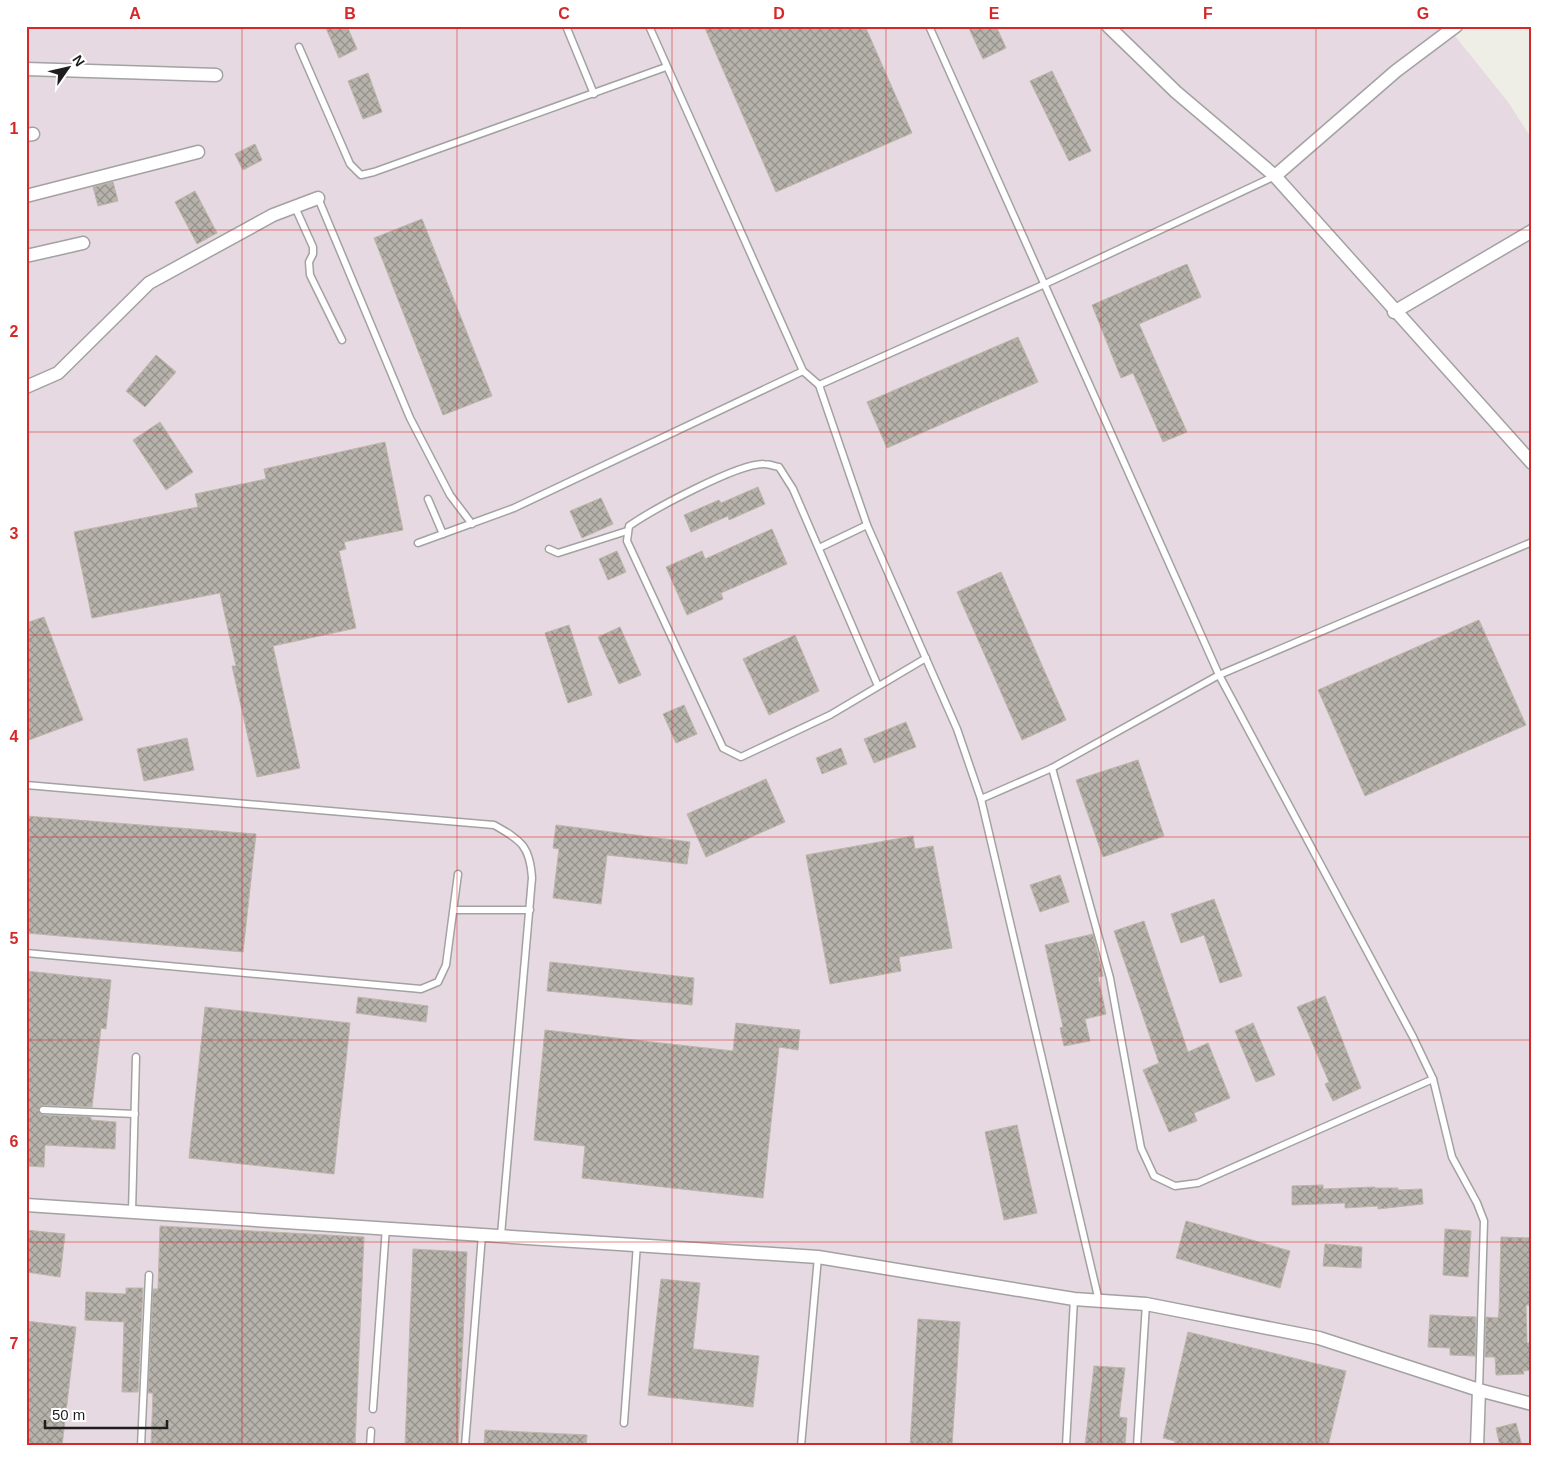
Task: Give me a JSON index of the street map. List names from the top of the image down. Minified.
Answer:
{"scale_bar":"50 m","north":"top right","grid":{"columns":["A","B","C","D","E","F","G"],"rows":["1","2","3","4","5","6","7"]}}
